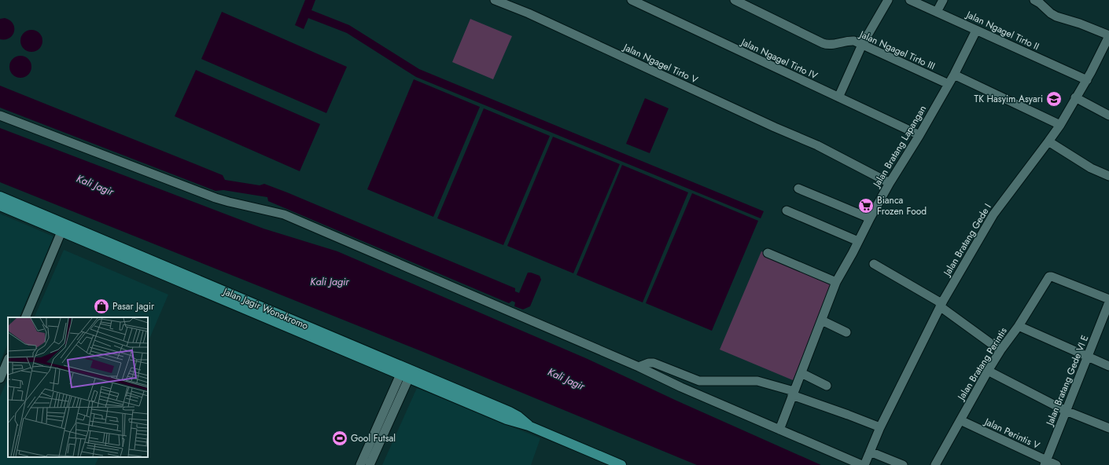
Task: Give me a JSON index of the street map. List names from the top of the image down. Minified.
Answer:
{"streets":{"main road":["Jalan Jagir Wonokromo"],"street":["Jalan Ngagel Tirto II","Jalan Ngagel Tirto III","Jalan Ngagel Tirto IV","Jalan Ngagel Tirto V","Jalan Bratang Lapangan","Jalan Bratang Gede I","Jalan Bratang Perintis","Jalan Bratang Gede VI E","Jalan Perintis V"]},"crossings":[["Jalan Ngagel Tirto II","Jalan Bratang Lapangan"],["Jalan Ngagel Tirto II","Jalan Bratang Gede I"],["Jalan Ngagel Tirto III","Jalan Bratang Lapangan"],["Jalan Ngagel Tirto IV","Jalan Bratang Lapangan"],["Jalan Ngagel Tirto V","Jalan Bratang Lapangan"],["Jalan Bratang Perintis","Jalan Perintis V"],["Jalan Bratang Gede VI E","Jalan Perintis V"]],"water":["Kali Jagir"],"places":{"school or university":["TK Hasyim Asyari"],"supermarket":["Bianca Frozen Food"],"shop":["Pasar Jagir"],"sports":["Gool Futsal"]}}
